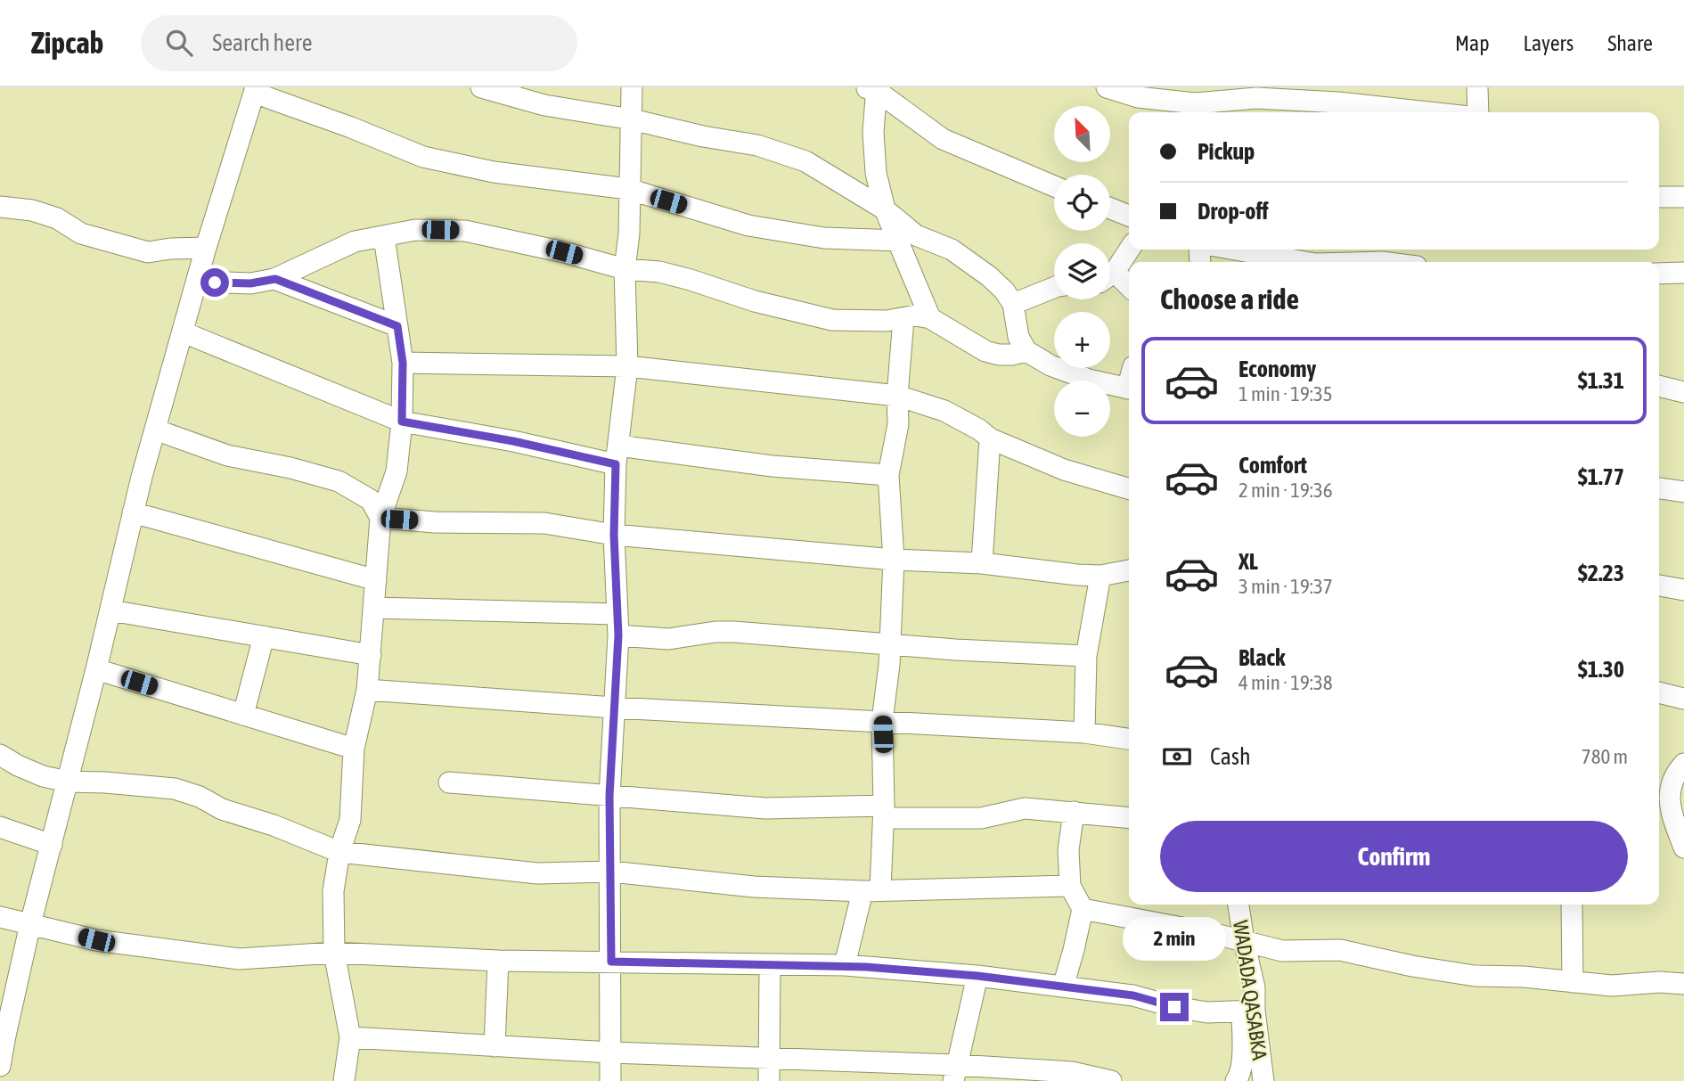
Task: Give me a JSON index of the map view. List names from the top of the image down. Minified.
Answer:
{"streets":{"street":["WADADA QASABKA"]},"north":"top left","page":{"header":"Zipcab","search":"Search here","nav":["Map","Layers","Share"],"map_buttons":["+","−"],"banner":["Pickup","Drop-off"],"heading":"Choose a ride","list":[{"name":"Economy","note":"1 min · 19:35","value":"$1.31"},{"name":"Comfort","note":"2 min · 19:36","value":"$1.77"},{"name":"XL","note":"3 min · 19:37","value":"$2.23"},{"name":"Black","note":"4 min · 19:38","value":"$1.30"}],"pay":["Cash","780 m"],"buttons":"Confirm","bubble":"2 min"}}
